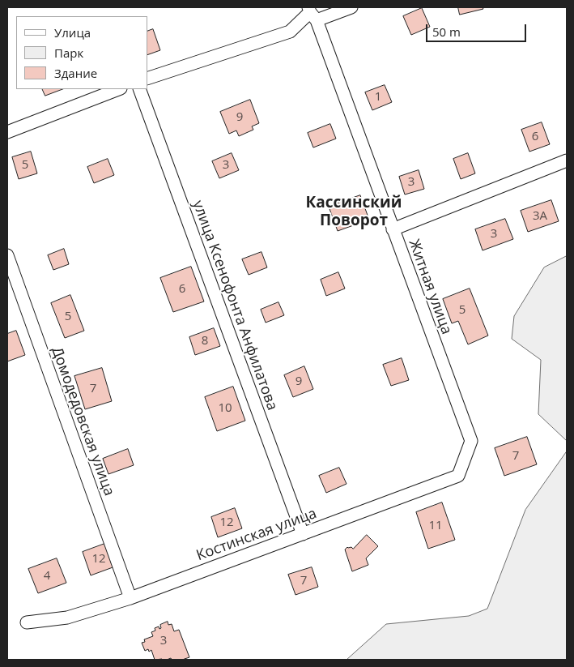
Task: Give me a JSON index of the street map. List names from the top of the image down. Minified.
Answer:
{"streets":{"street":["Житная улица","улица Ксенофонта Анфилатова","Домодедовская улица","Костинская улица"]},"crossings":[["Житная улица","Костинская улица"],["улица Ксенофонта Анфилатова","Костинская улица"],["Домодедовская улица","Костинская улица"]],"districts":["Кассинский Поворот"],"house_numbers":["1","9","6","5","3","3","3А","3","6","5","5","8","9","7","10","7","12","11","12","4","7","3"],"legend":["Улица","Парк","Здание"],"scale_bar":"50 m"}
